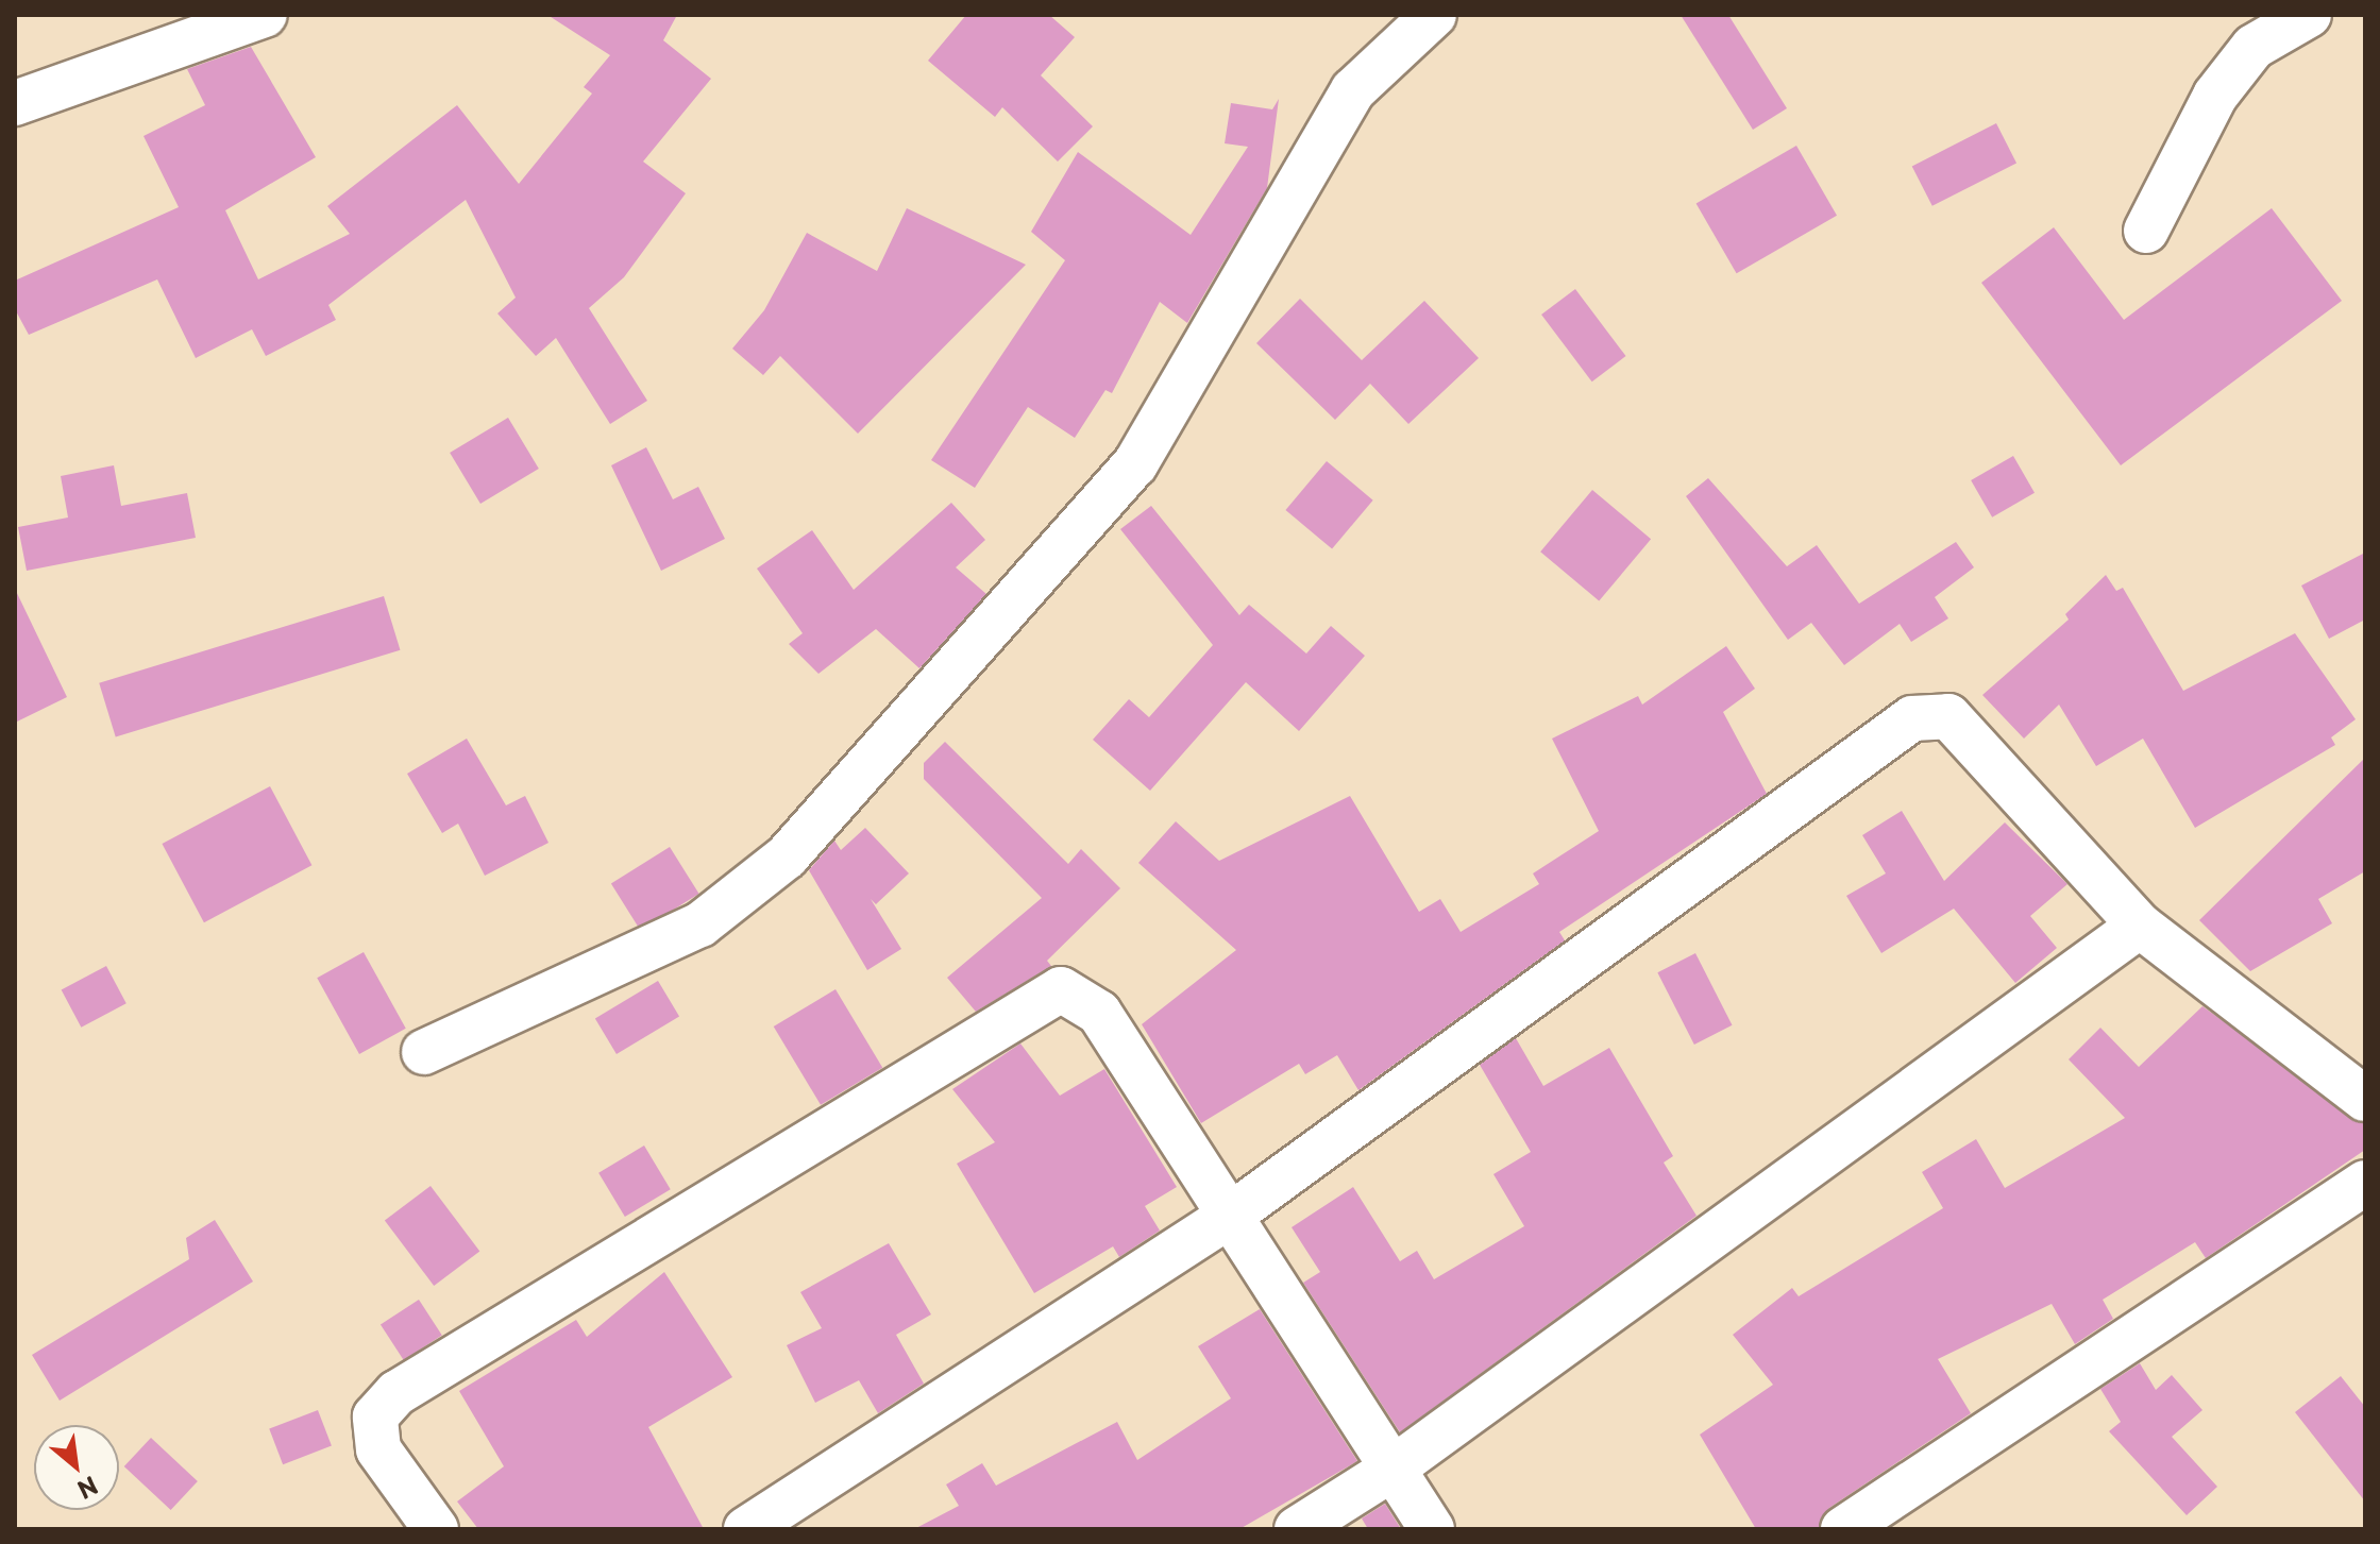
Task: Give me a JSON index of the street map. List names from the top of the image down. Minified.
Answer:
{"north":"bottom right"}
